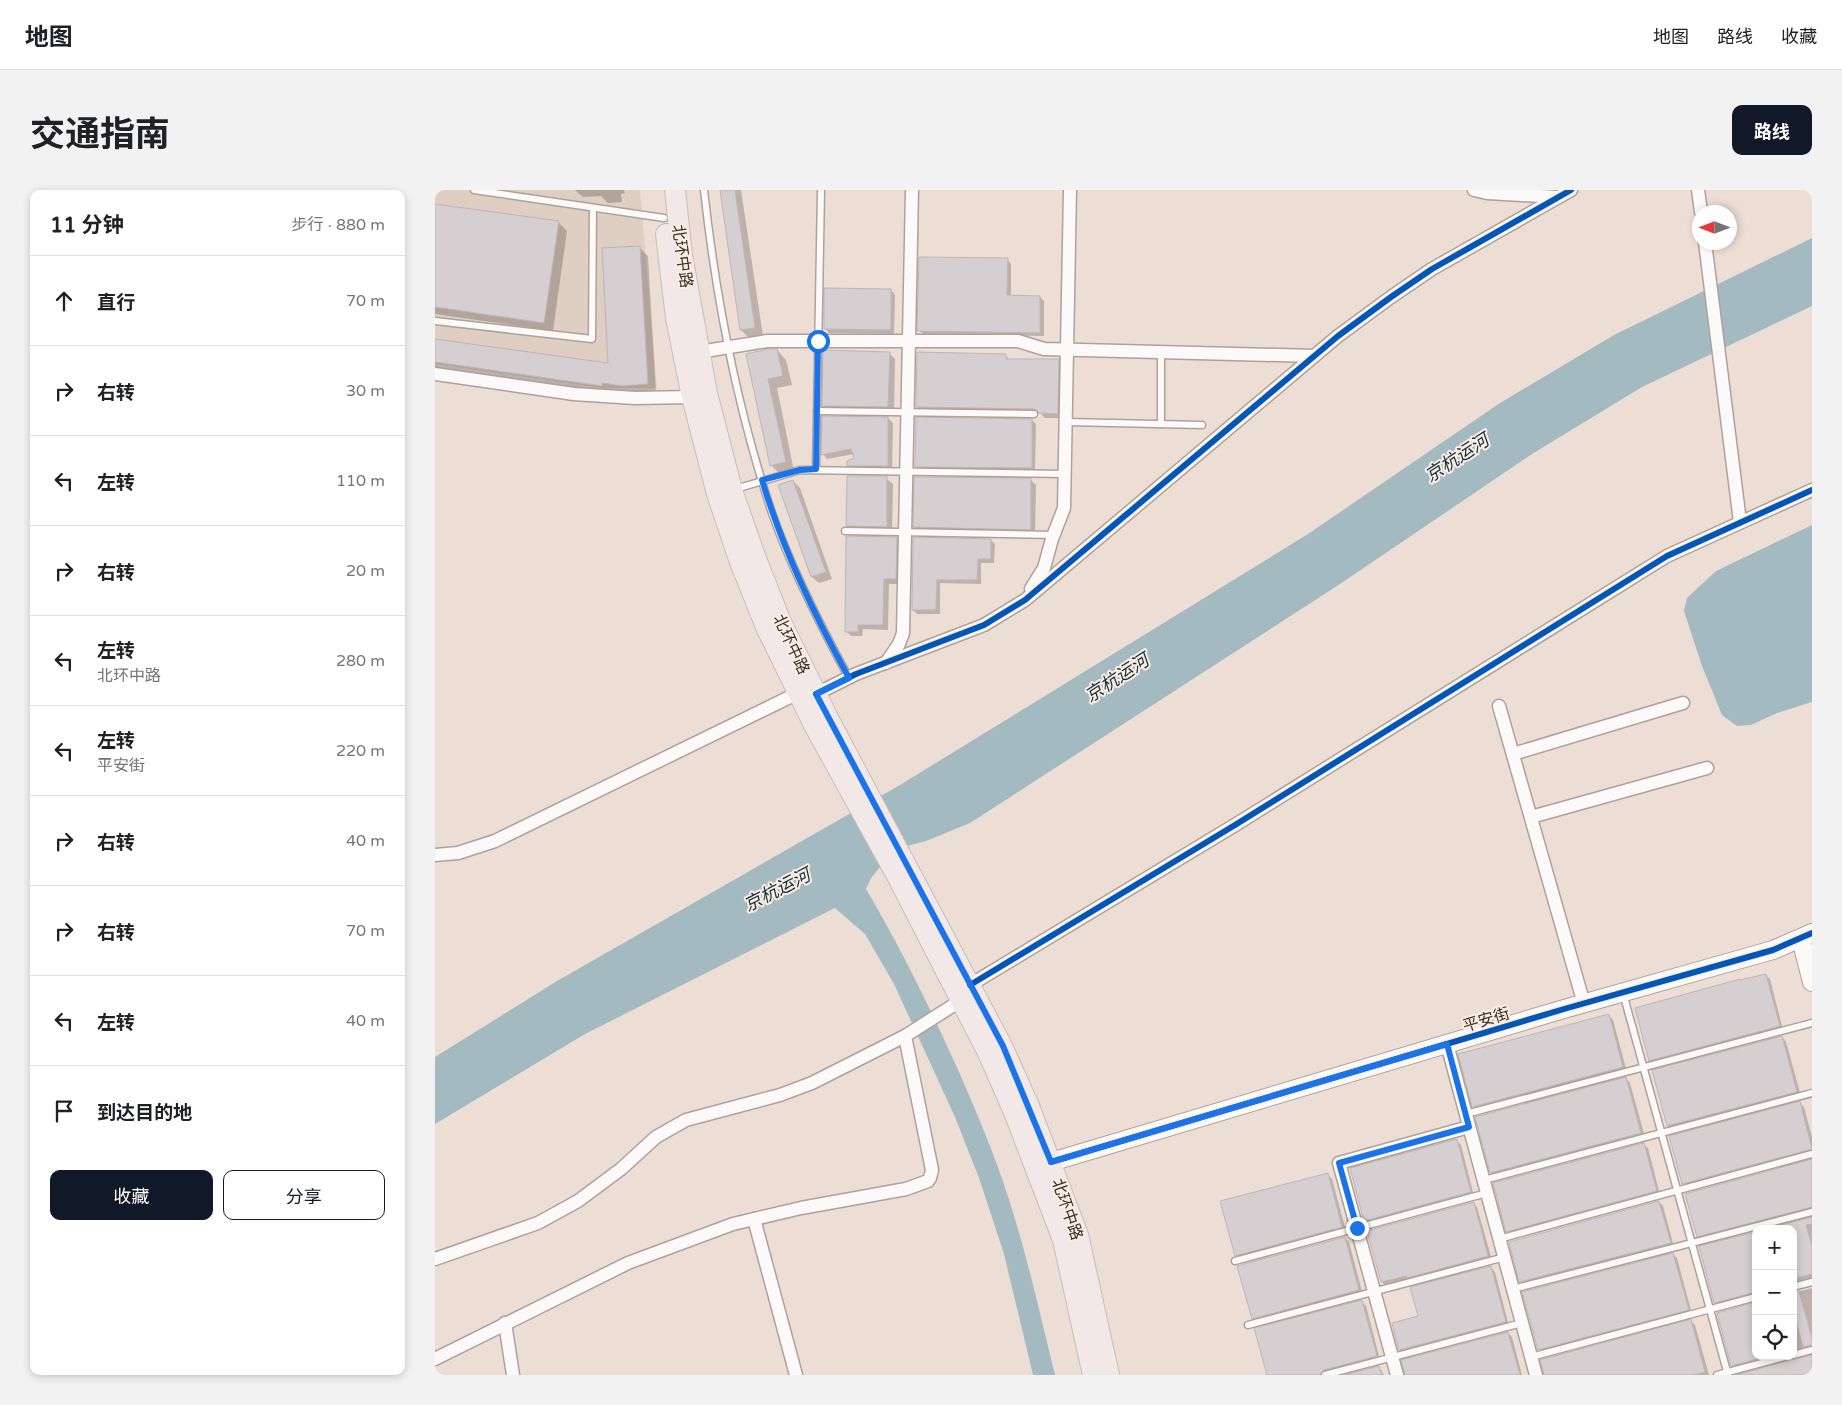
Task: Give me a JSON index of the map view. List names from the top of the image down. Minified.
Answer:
{"streets":{"main road":["北环中路"],"street":["平安街"]},"crossings":[["北环中路","平安街"]],"water":["京杭运河"],"north":"left","page":{"header":"地图","nav":["地图","路线","收藏"],"title":"交通指南","buttons":["路线",["收藏","分享"]],"heading":["11 分钟","步行 · 880 m"],"list":[["直行","70 m"],["右转","30 m"],["左转","110 m"],["右转","20 m"],["左转","北环中路","280 m"],["左转","平安街","220 m"],["右转","40 m"],["右转","70 m"],["左转","40 m"],"到达目的地"],"map_buttons":["+","−"]}}
